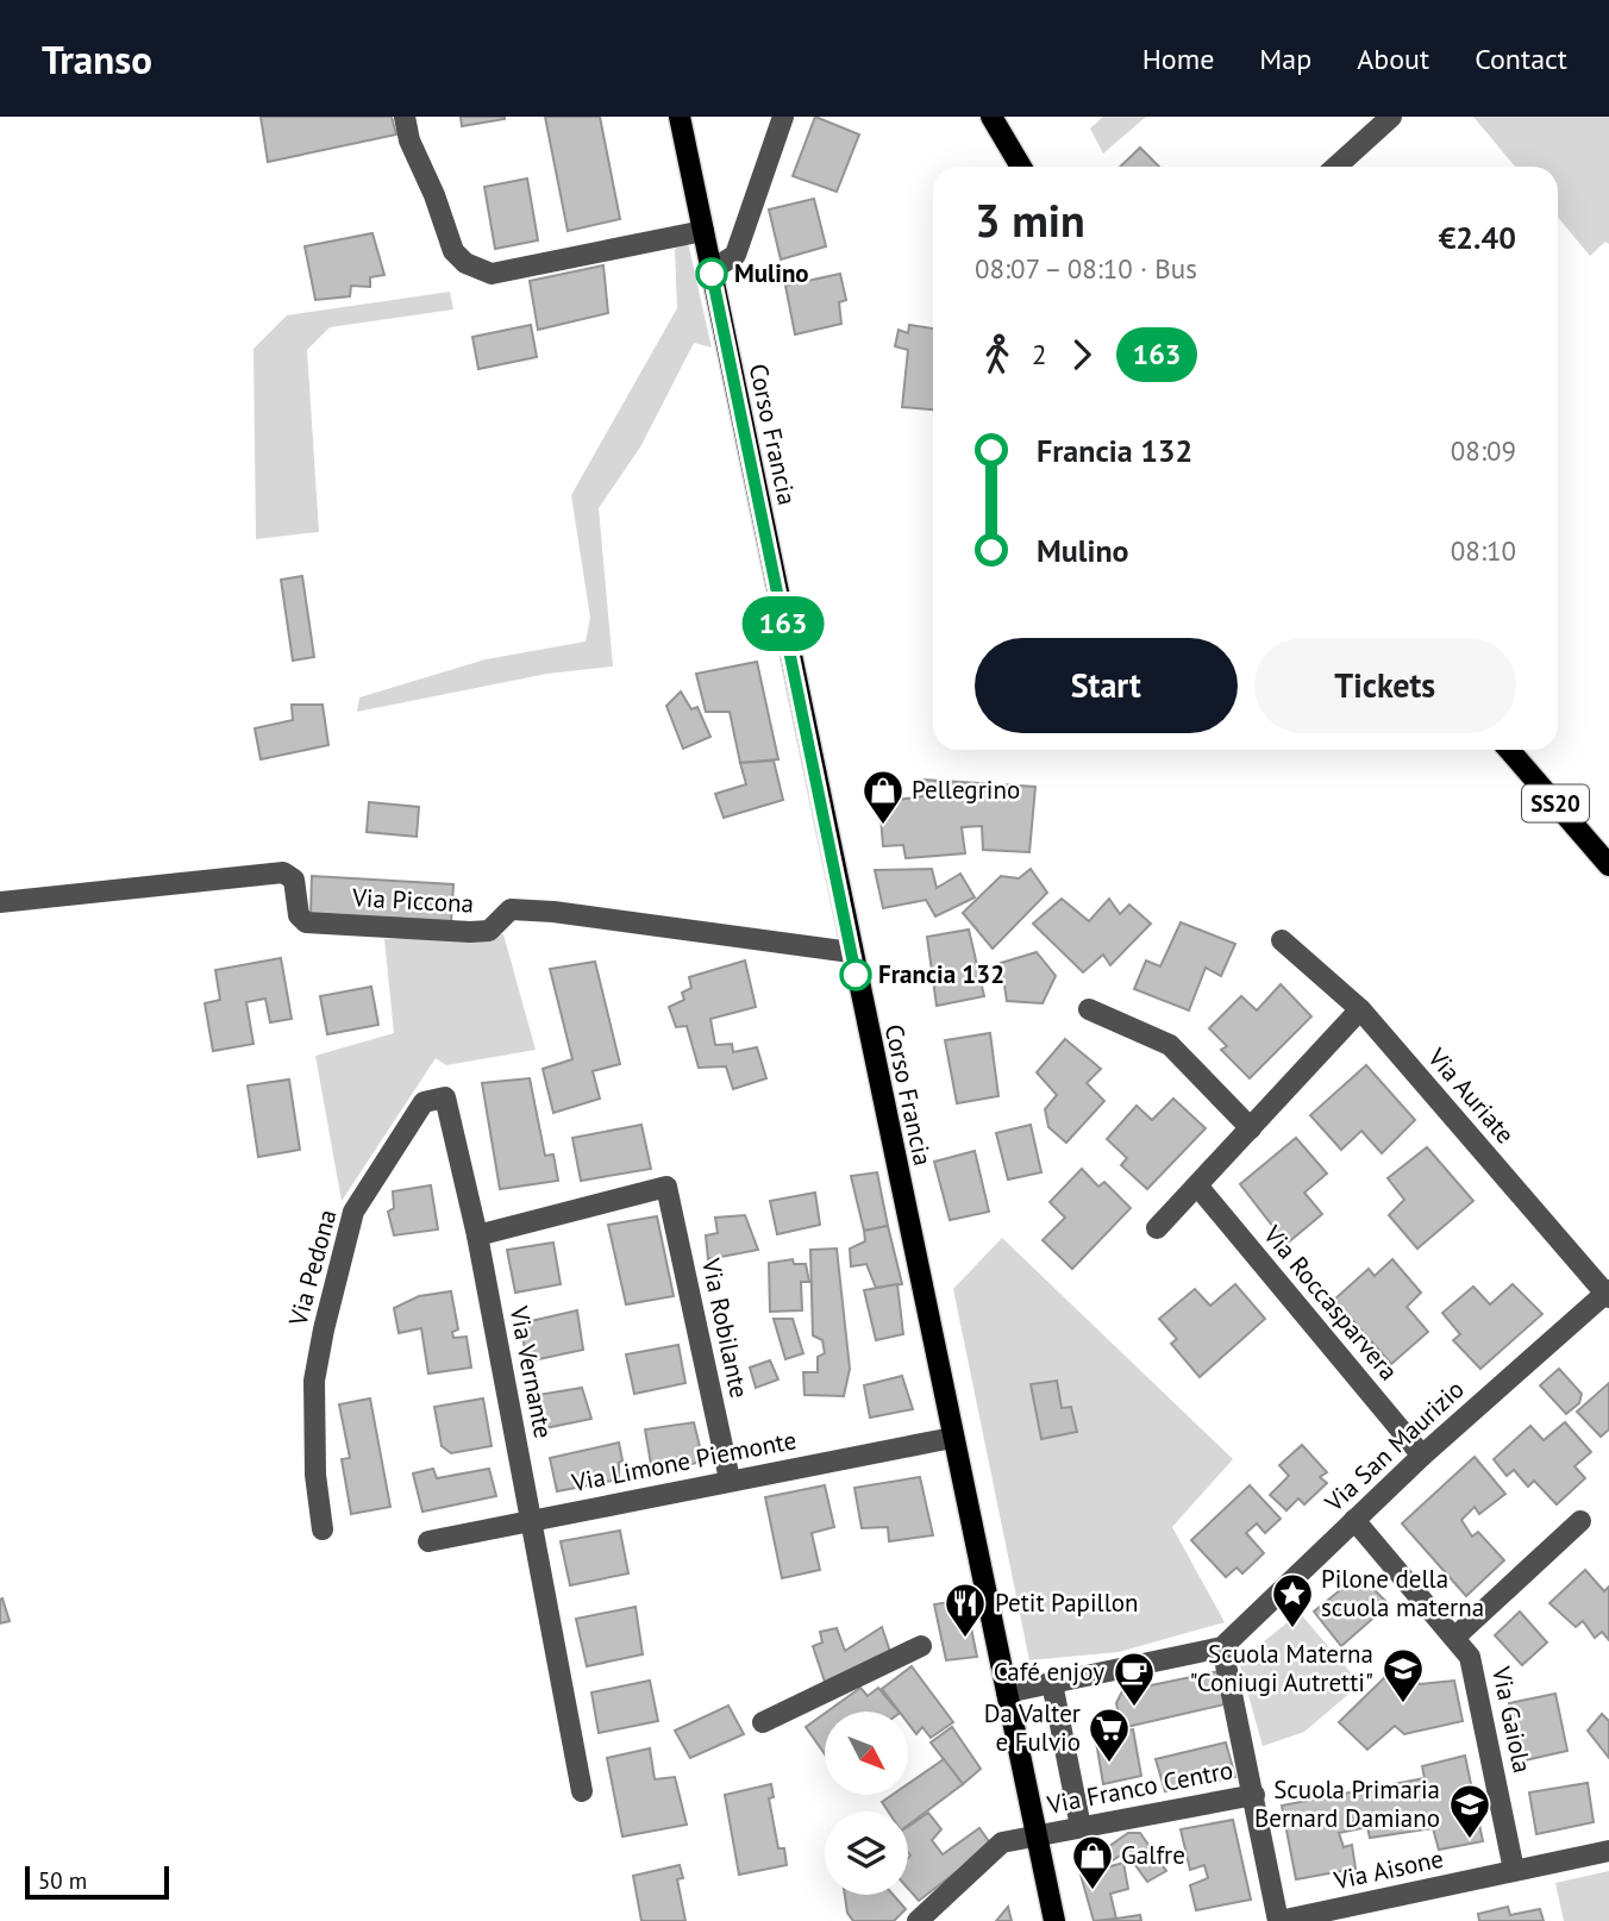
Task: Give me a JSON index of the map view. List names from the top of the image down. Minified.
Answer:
{"streets":{"main road":["Corso Francia","SS20"],"street":["Via Piccona","Via Auriate","Via Pedona","Via Roccasparvera","Via Robilante","Via Vernante","Via San Maurizio","Via Limone Piemonte","Via Gaiola","Via Franco Centro","Via Aisone"]},"crossings":[["Corso Francia","Via Piccona"],["Corso Francia","Via Limone Piemonte"],["Corso Francia","Via Franco Centro"],["Via Auriate","Via San Maurizio"],["Via Pedona","Via Robilante"],["Via Pedona","Via Vernante"],["Via Roccasparvera","Via San Maurizio"],["Via Robilante","Via Vernante"],["Via Robilante","Via Limone Piemonte"],["Via Vernante","Via Limone Piemonte"],["Via San Maurizio","Via Gaiola"],["Via Gaiola","Via Aisone"]],"places":{"other":["Mulino","Francia 132"],"shop":["Pellegrino","Galfre"],"place":["Pilone della scuola materna"],"restaurant":["Petit Papillon"],"school or university":["Scuola Materna \"Coniugi Autretti\"","Scuola Primaria Bernard Damiano"],"cafe":["Café enjoy"],"supermarket":["Da Valter e Fulvio"]},"lines":["bus line 163"],"scale_bar":"50 m","north":"bottom right","page":{"header":"Transo","nav":["Home","Map","About","Contact"],"on_map":"163","heading":["3 min","08:07 – 08:10 · Bus","€2.40"],"legs":["2","163"],"list":[{"name":"Francia 132","value":"08:09"},{"name":"Mulino","value":"08:10"}],"buttons":["Start","Tickets"],"scale":"50 m"}}
